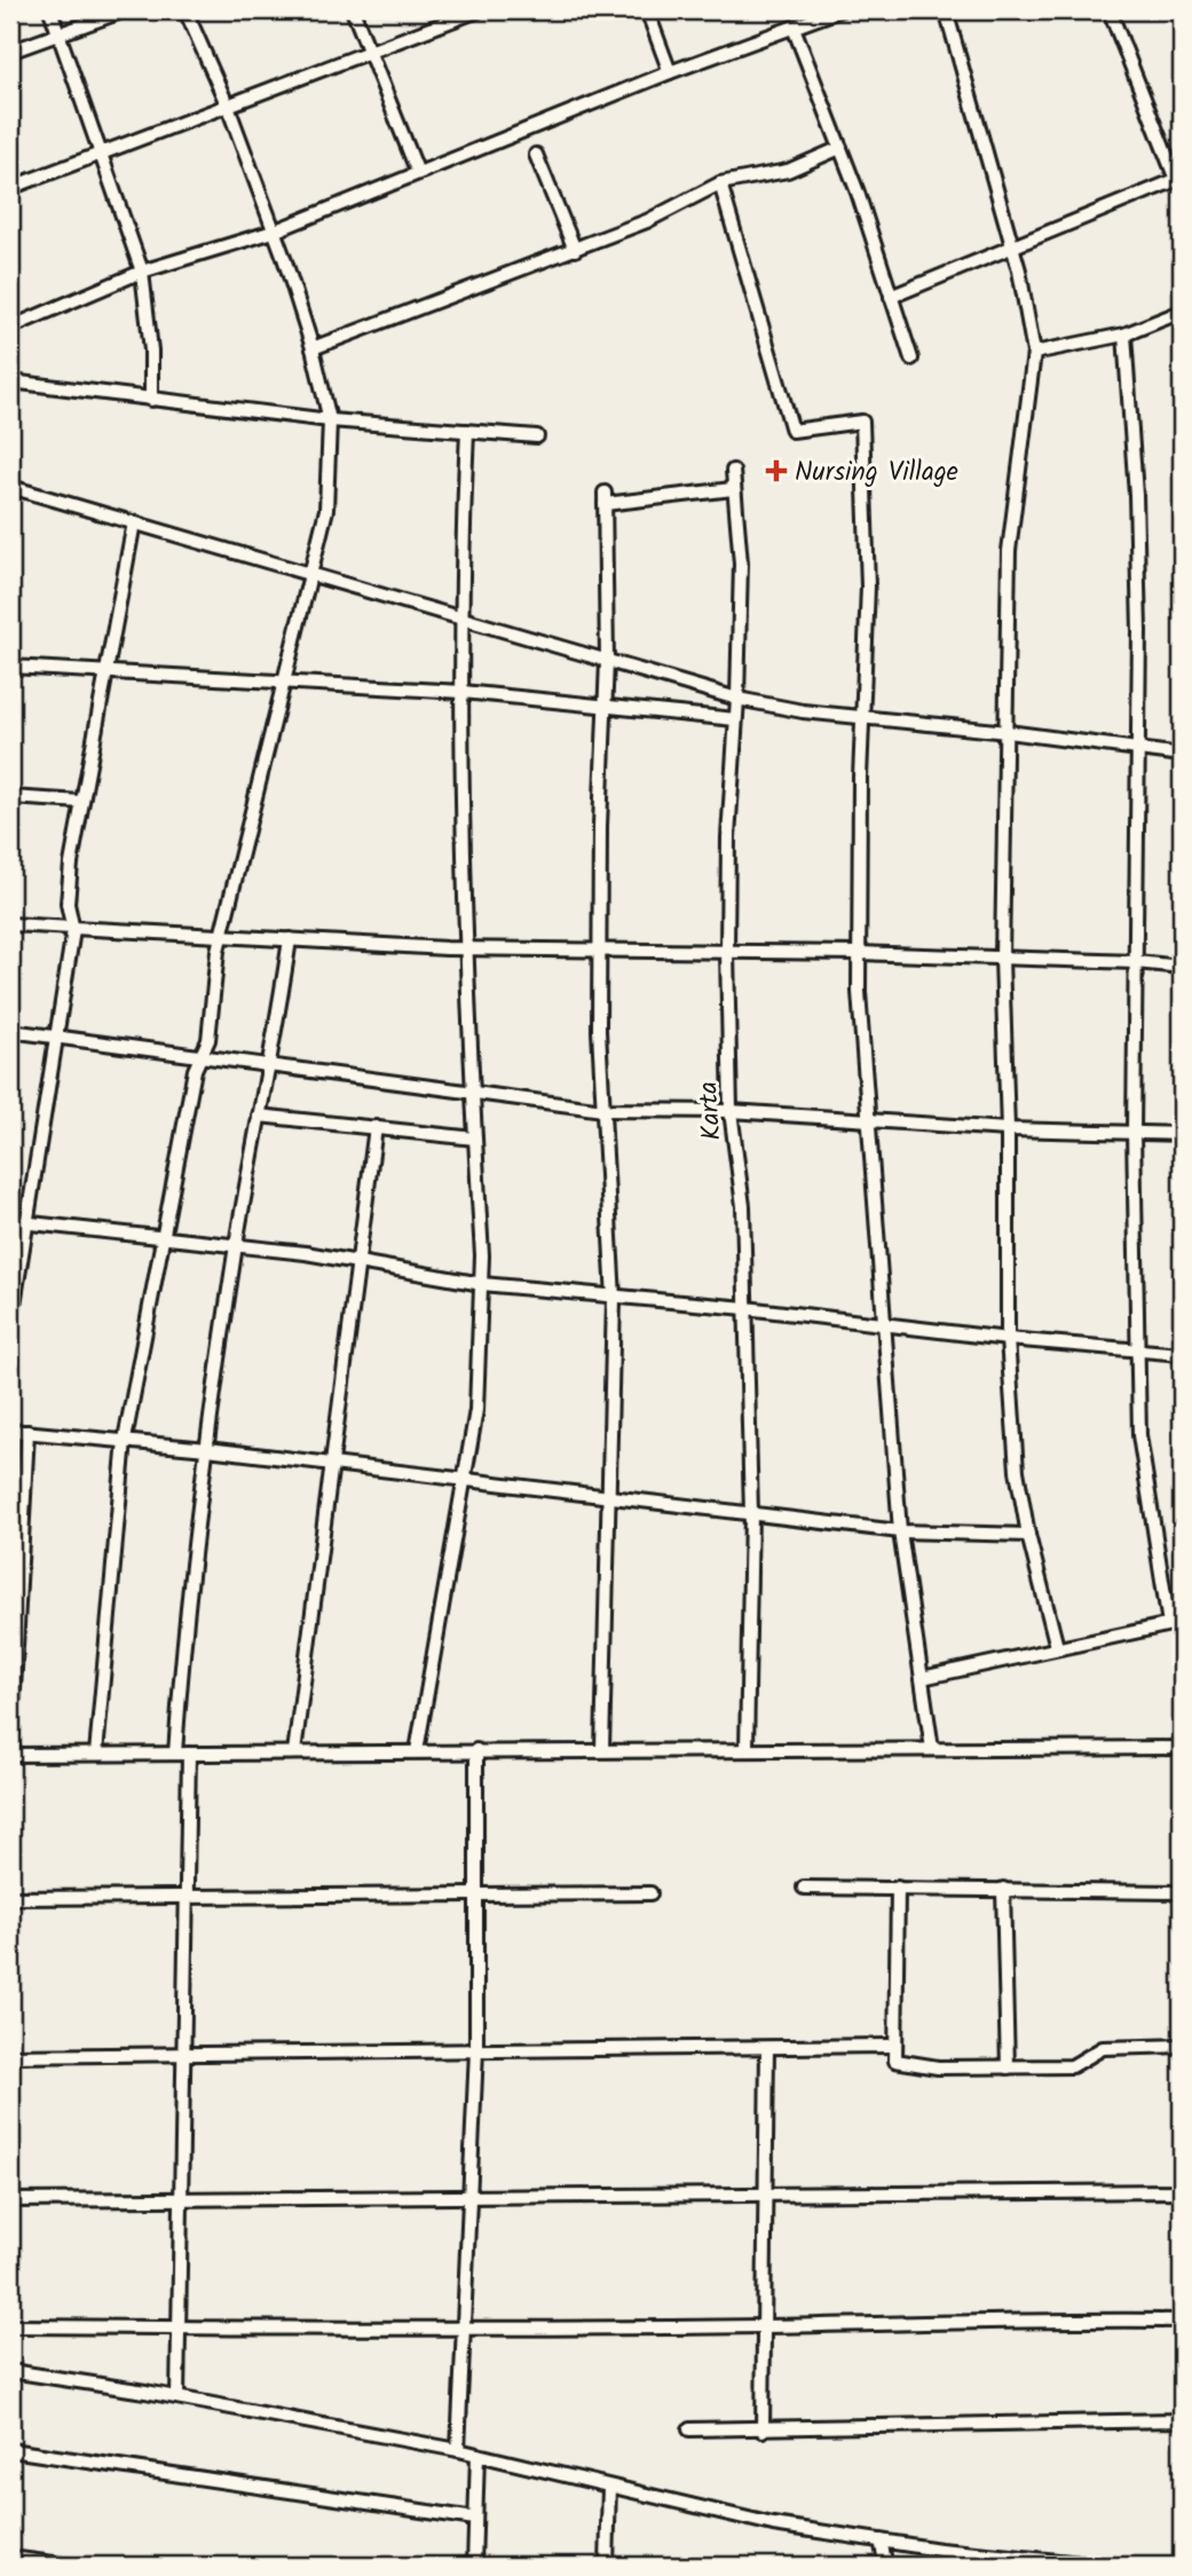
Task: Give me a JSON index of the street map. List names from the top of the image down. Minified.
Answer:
{"streets":{"street":["Karta"]},"places":{"health":["Nursing Village"]}}
